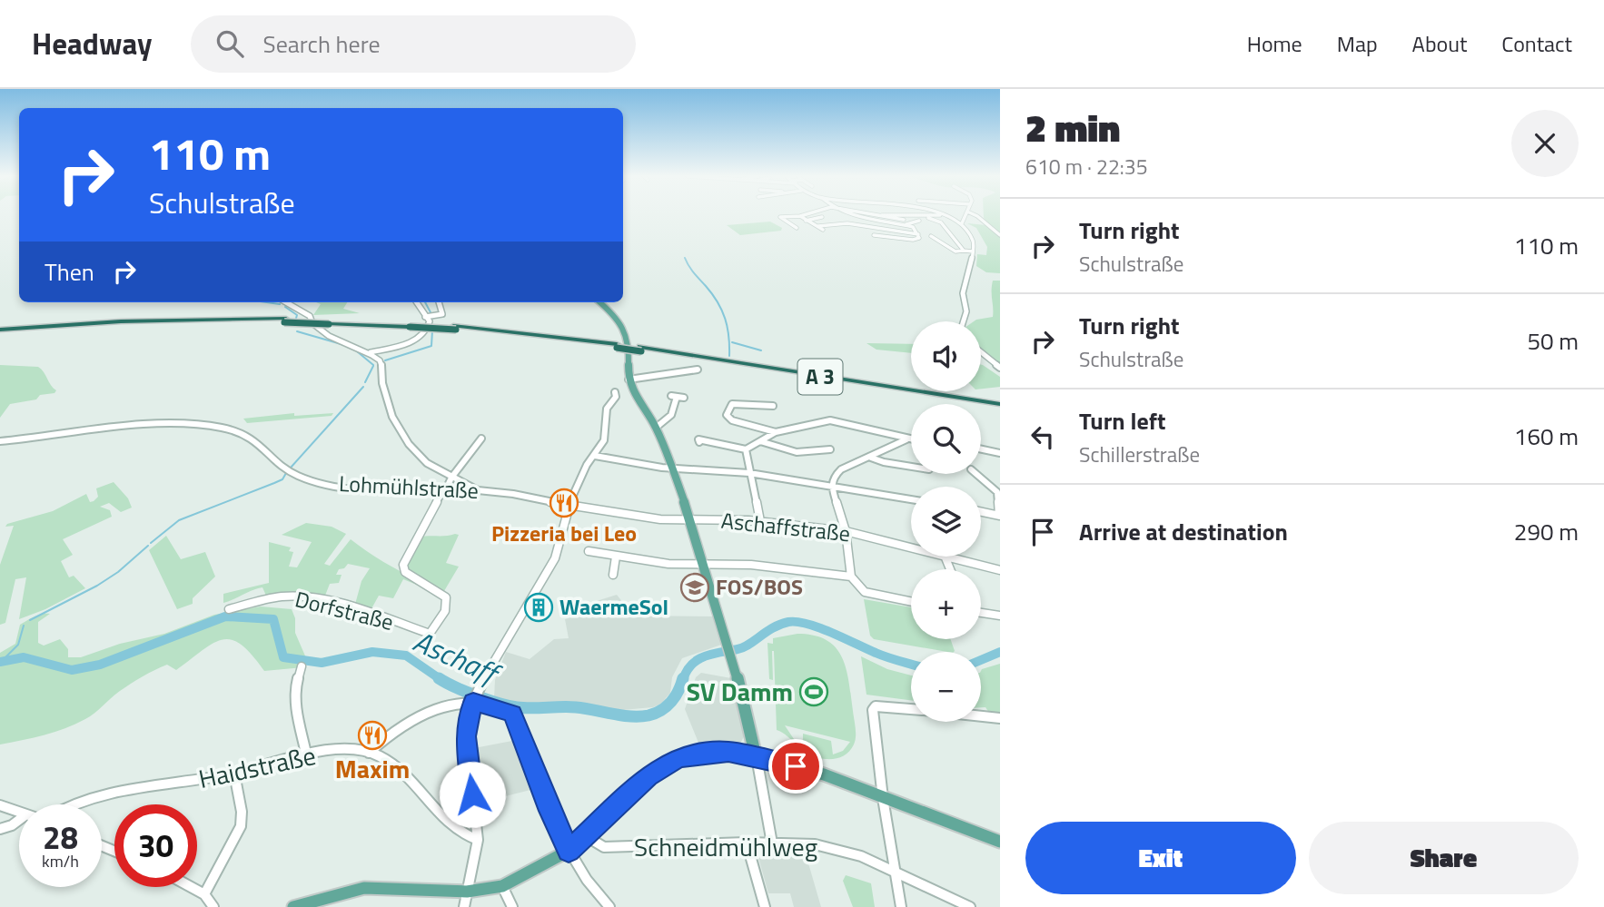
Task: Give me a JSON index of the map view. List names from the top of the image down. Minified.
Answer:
{"streets":{"highway":["A 3"],"street":["Lohmühlstraße","Aschaffstraße","Dorfstraße","Haidstraße","Schneidmühlweg"]},"crossings":[["Lohmühlstraße","Aschaffstraße"],["Lohmühlstraße","Dorfstraße"]],"water":["Aschaff"],"places":{"restaurant":["Pizzeria bei Leo","Maxim"],"school or university":["FOS/BOS"],"building":["WaermeSol"],"sports":["SV Damm"]},"page":{"header":"Headway","search":"Search here","nav":["Home","Map","About","Contact"],"heading":["2 min","610 m · 22:35"],"turn":["110 m","Schulstraße"],"list":[{"name":"Turn right","note":"Schulstraße","value":"110 m"},{"name":"Turn right","note":"Schulstraße","value":"50 m"},{"name":"Turn left","note":"Schillerstraße","value":"160 m"},{"name":"Arrive at destination","value":"290 m"}],"then":"Then","map_buttons":["+","−"],"speed":"28 km/h","limit":"30","buttons":["Exit","Share"]}}
